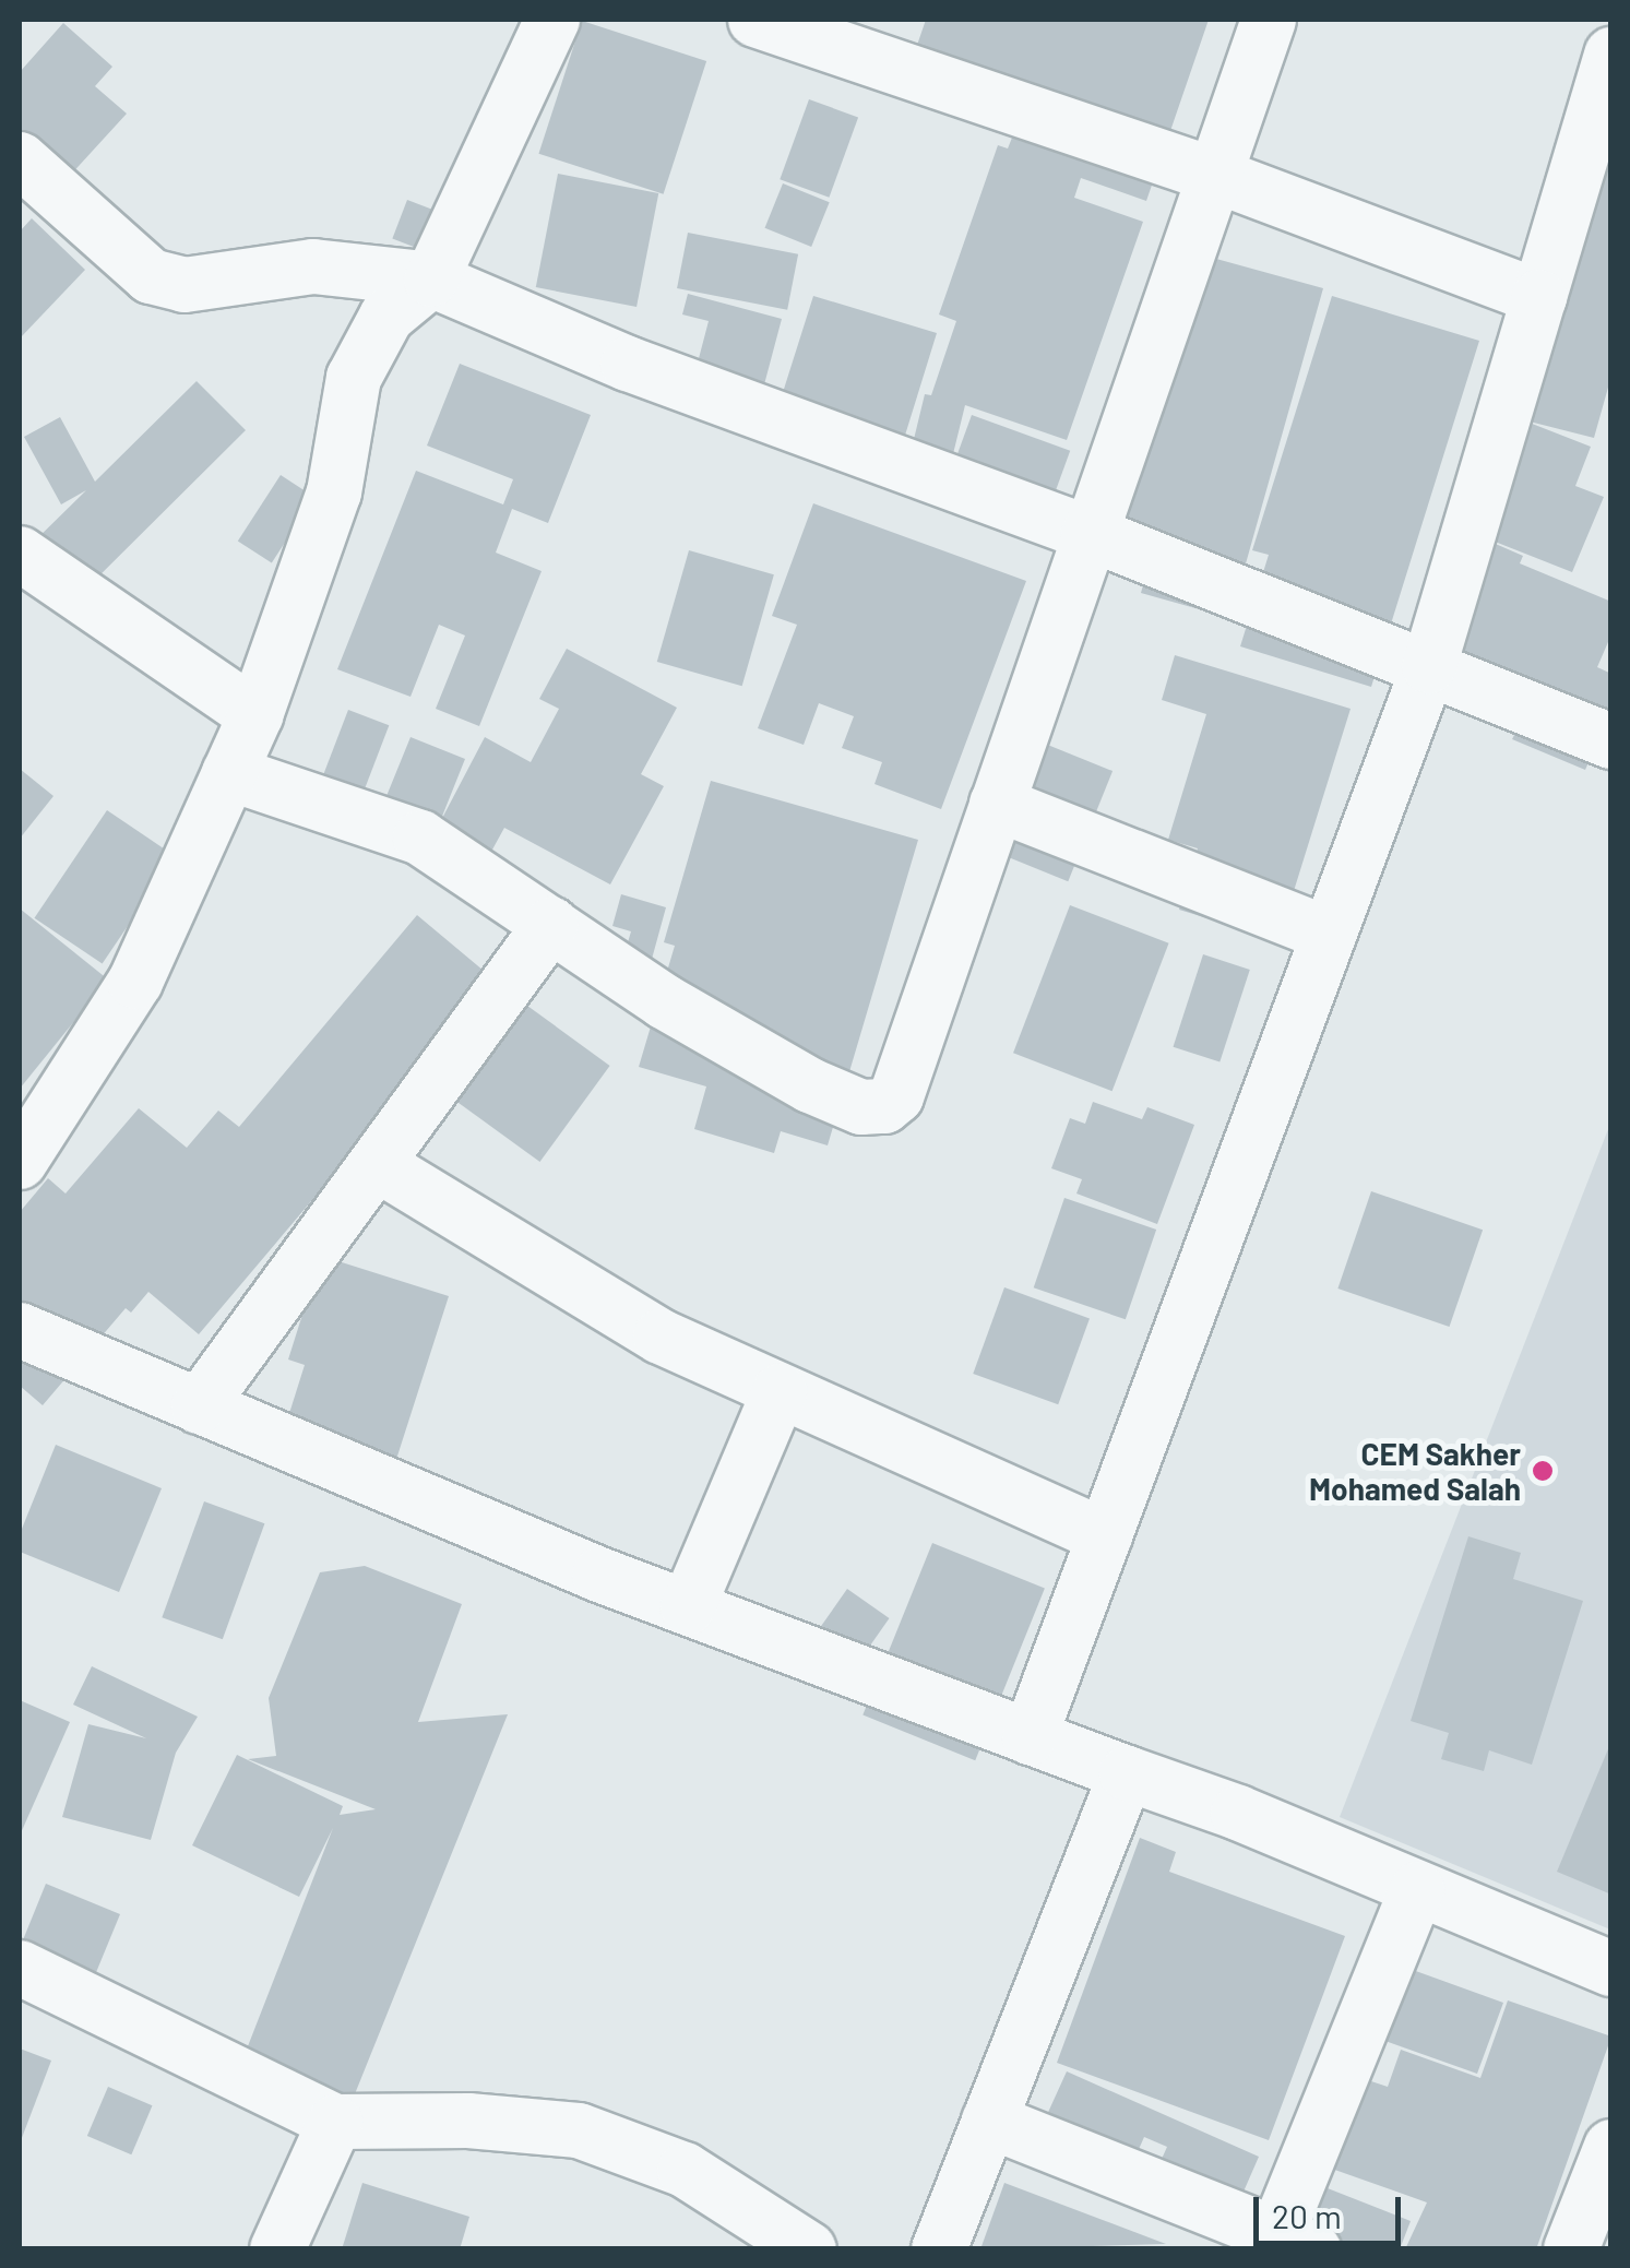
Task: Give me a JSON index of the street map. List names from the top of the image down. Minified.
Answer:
{"places":["CEM Sakher Mohamed Salah"],"scale_bar":"20 m"}
